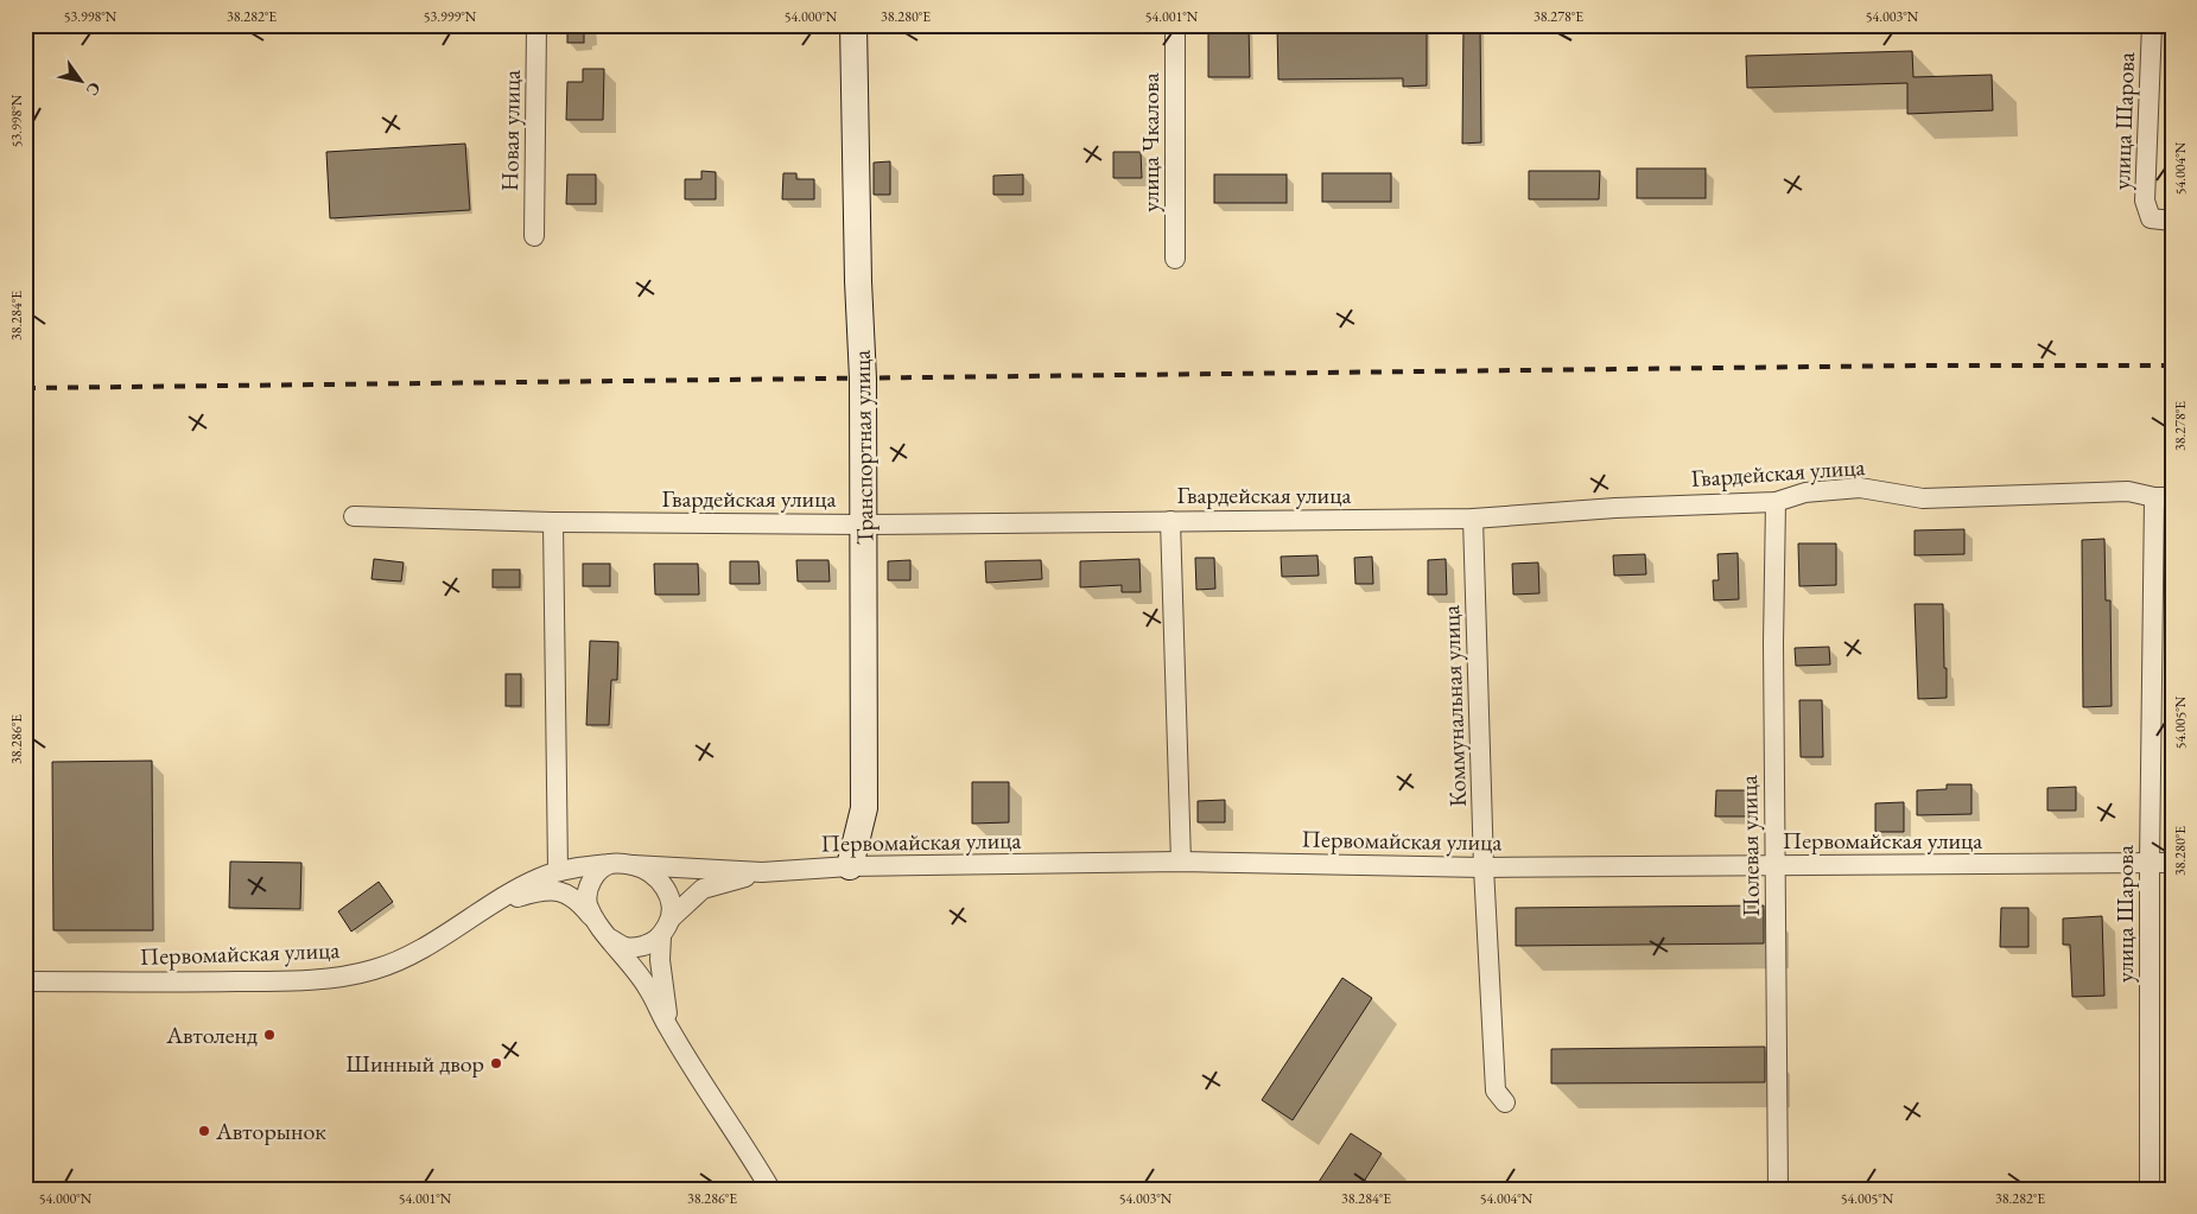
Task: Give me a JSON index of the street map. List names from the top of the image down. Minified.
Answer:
{"streets":{"street":["улица Шарова","Новая улица","улица Чкалова","Транспортная улица","Гвардейская улица","Коммунальная улица","Первомайская улица","Полевая улица"]},"crossings":[["улица Шарова","Гвардейская улица"],["улица Шарова","Первомайская улица"],["Транспортная улица","Гвардейская улица"],["Транспортная улица","Первомайская улица"],["Гвардейская улица","Коммунальная улица"],["Гвардейская улица","Полевая улица"],["Коммунальная улица","Первомайская улица"],["Первомайская улица","Полевая улица"]],"places":["Автоленд","Шинный двор","Авторынок"],"north":"bottom right","coordinates":["53.998°N","38.282°E","53.999°N","54.000°N","38.280°E","54.001°N","38.278°E","54.003°N","54.004°N","38.284°E","54.005°N","38.286°E"]}
